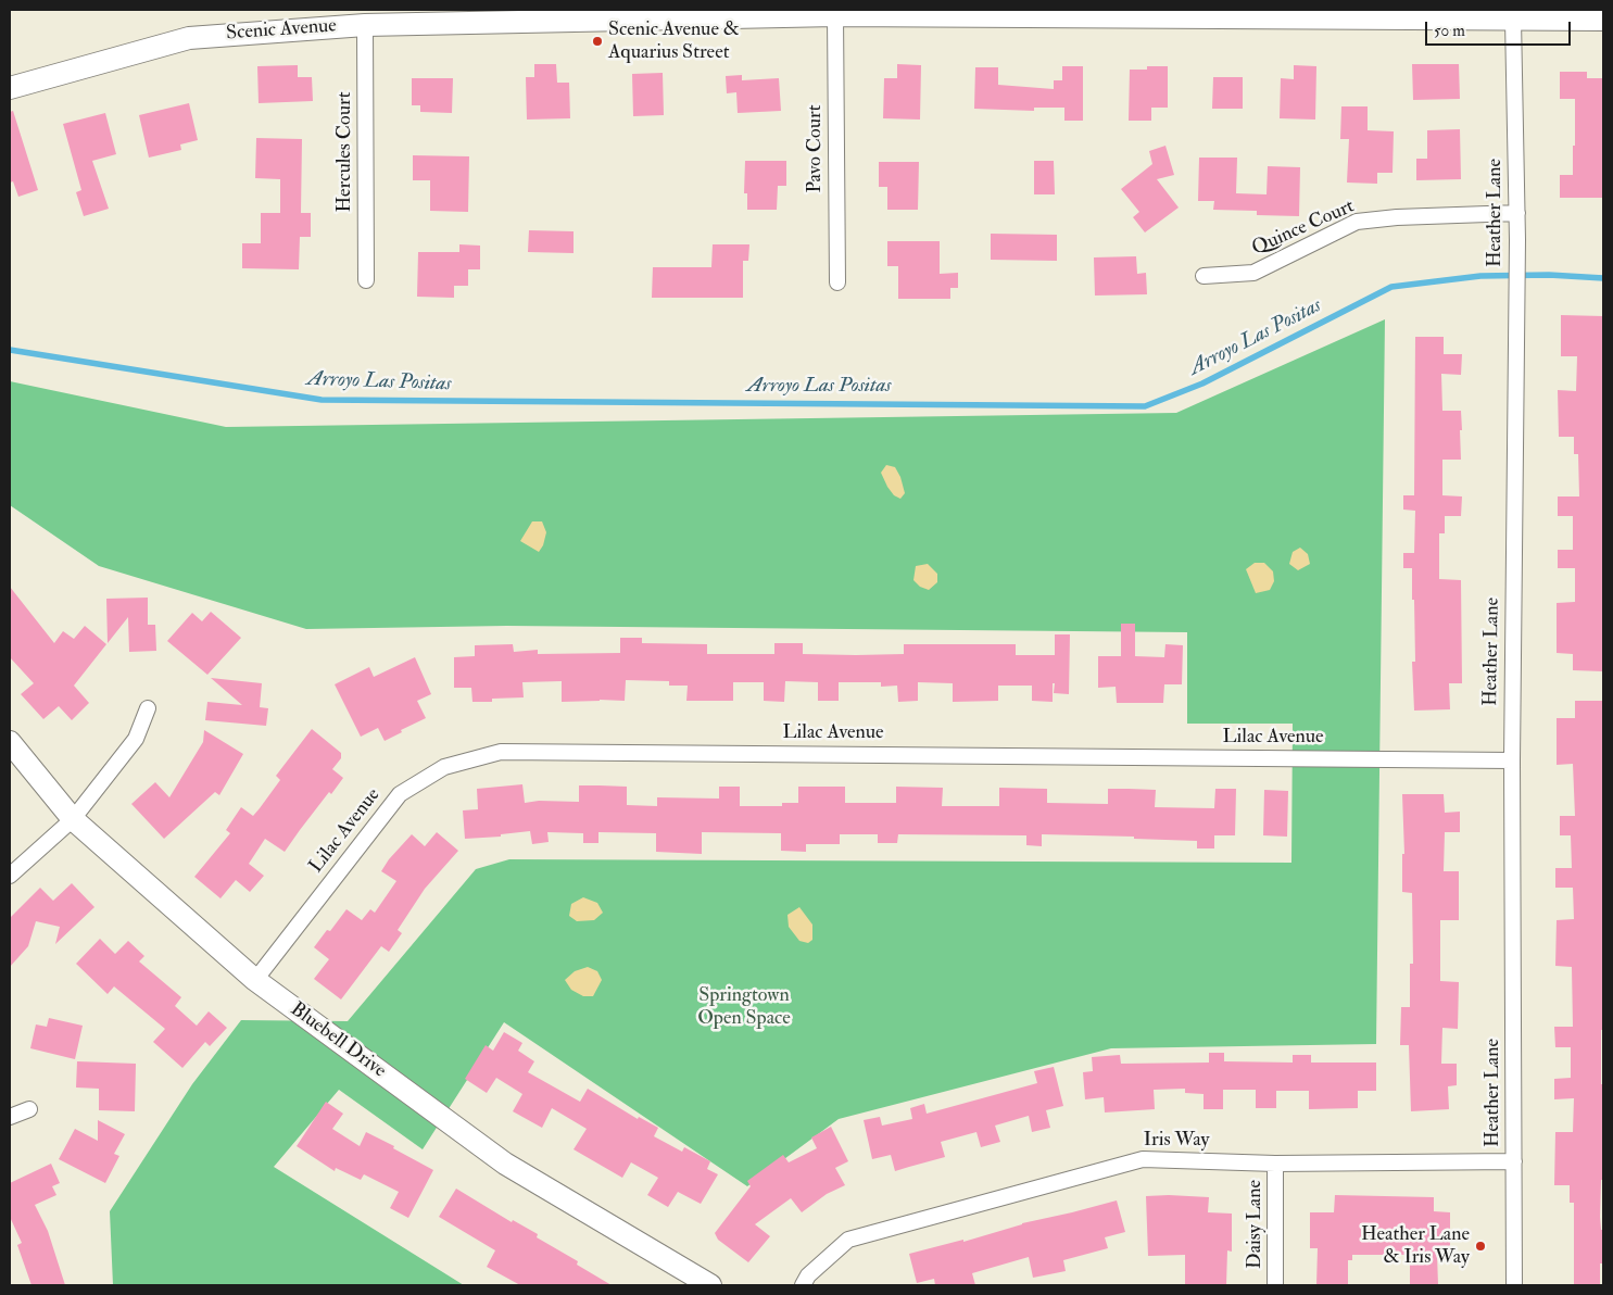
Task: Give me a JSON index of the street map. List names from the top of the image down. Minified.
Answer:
{"streets":{"street":["Scenic Avenue","Pavo Court","Hercules Court","Heather Lane","Quince Court","Lilac Avenue","Bluebell Drive","Iris Way","Daisy Lane"]},"crossings":[["Scenic Avenue","Pavo Court"],["Scenic Avenue","Hercules Court"],["Scenic Avenue","Heather Lane"],["Heather Lane","Quince Court"],["Heather Lane","Lilac Avenue"],["Heather Lane","Iris Way"],["Lilac Avenue","Bluebell Drive"],["Iris Way","Daisy Lane"]],"water":["Arroyo Las Positas"],"parks":["Springtown Open Space"],"places":["Scenic Avenue & Aquarius Street","Heather Lane & Iris Way"],"scale_bar":"50 m"}
